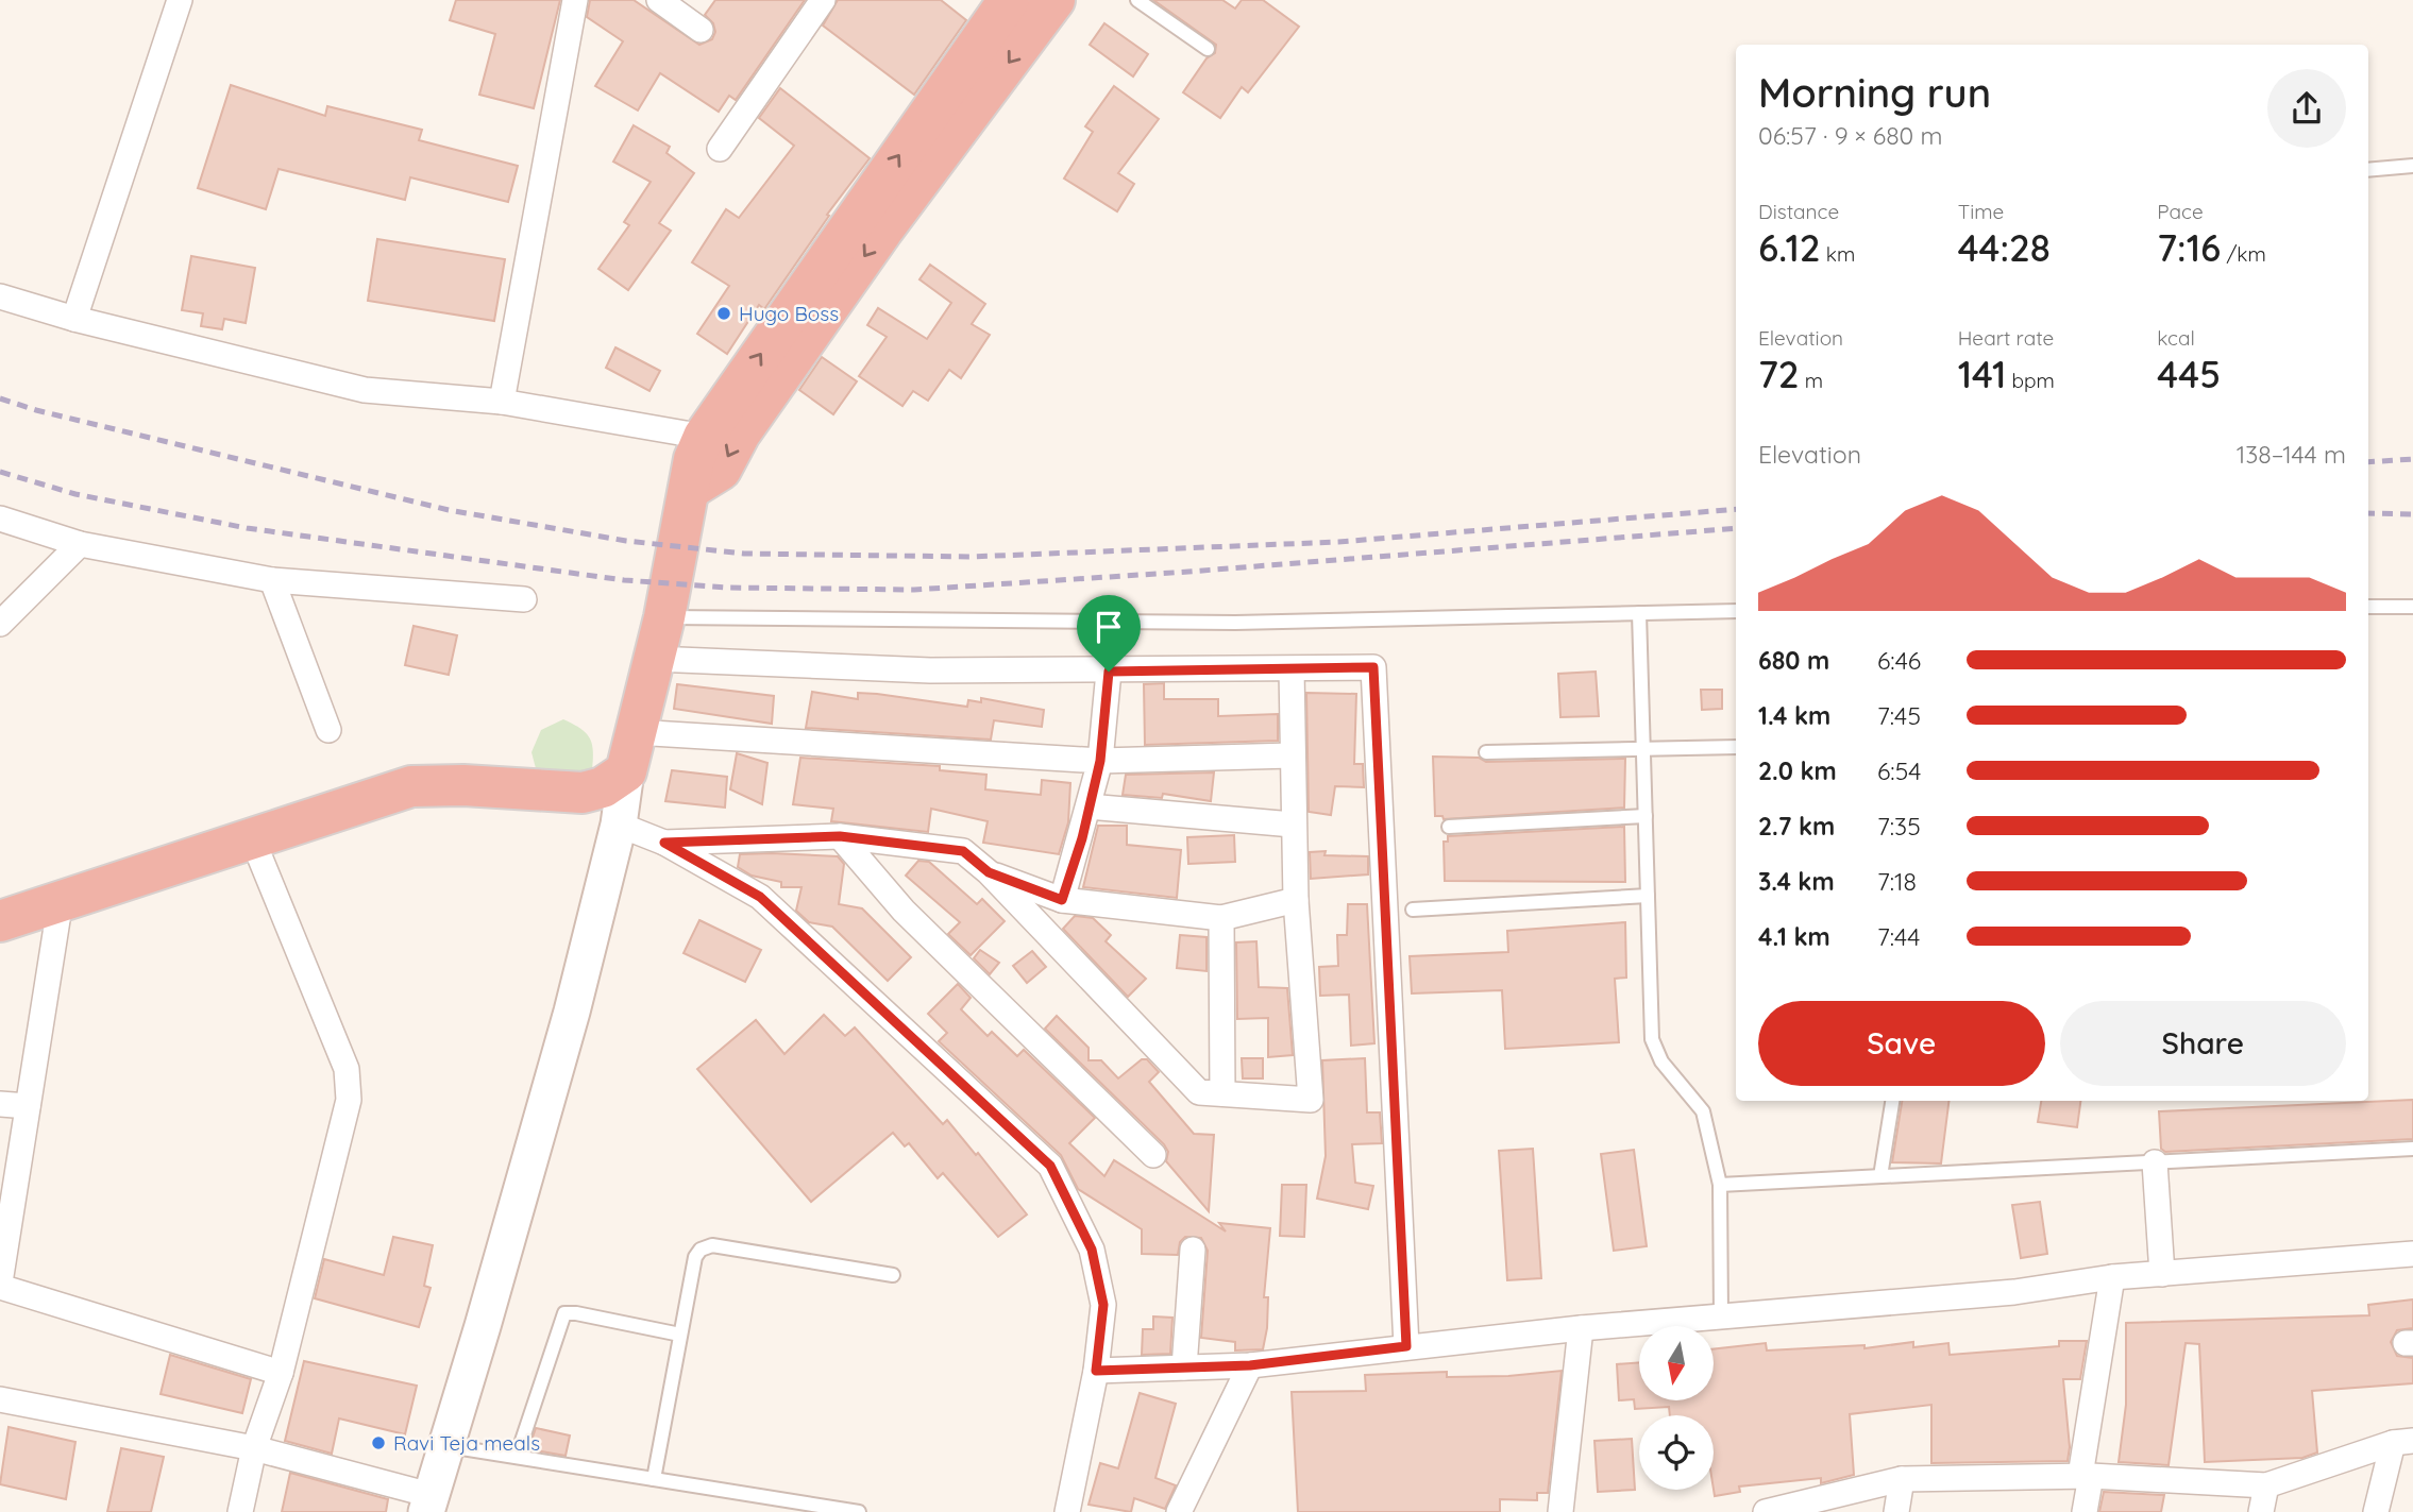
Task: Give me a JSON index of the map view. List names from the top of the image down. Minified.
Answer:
{"places":["Hugo Boss","Ravi Teja meals"],"north":"bottom","page":{"heading":["Morning run","06:57 · 9 × 680 m"],"stats":[["Distance","6.12 km"],["Time","44:28"],["Pace","7:16 /km"],["Elevation","72 m"],["Heart rate","141 bpm"],["kcal","445"]],"chart":["Elevation","138–144 m"],"list":[{"name":"680 m","note":"6:46"},{"name":"1.4 km","note":"7:45"},{"name":"2.0 km","note":"6:54"},{"name":"2.7 km","note":"7:35"},{"name":"3.4 km","note":"7:18"},{"name":"4.1 km","note":"7:44"}],"buttons":["Save","Share"]}}
